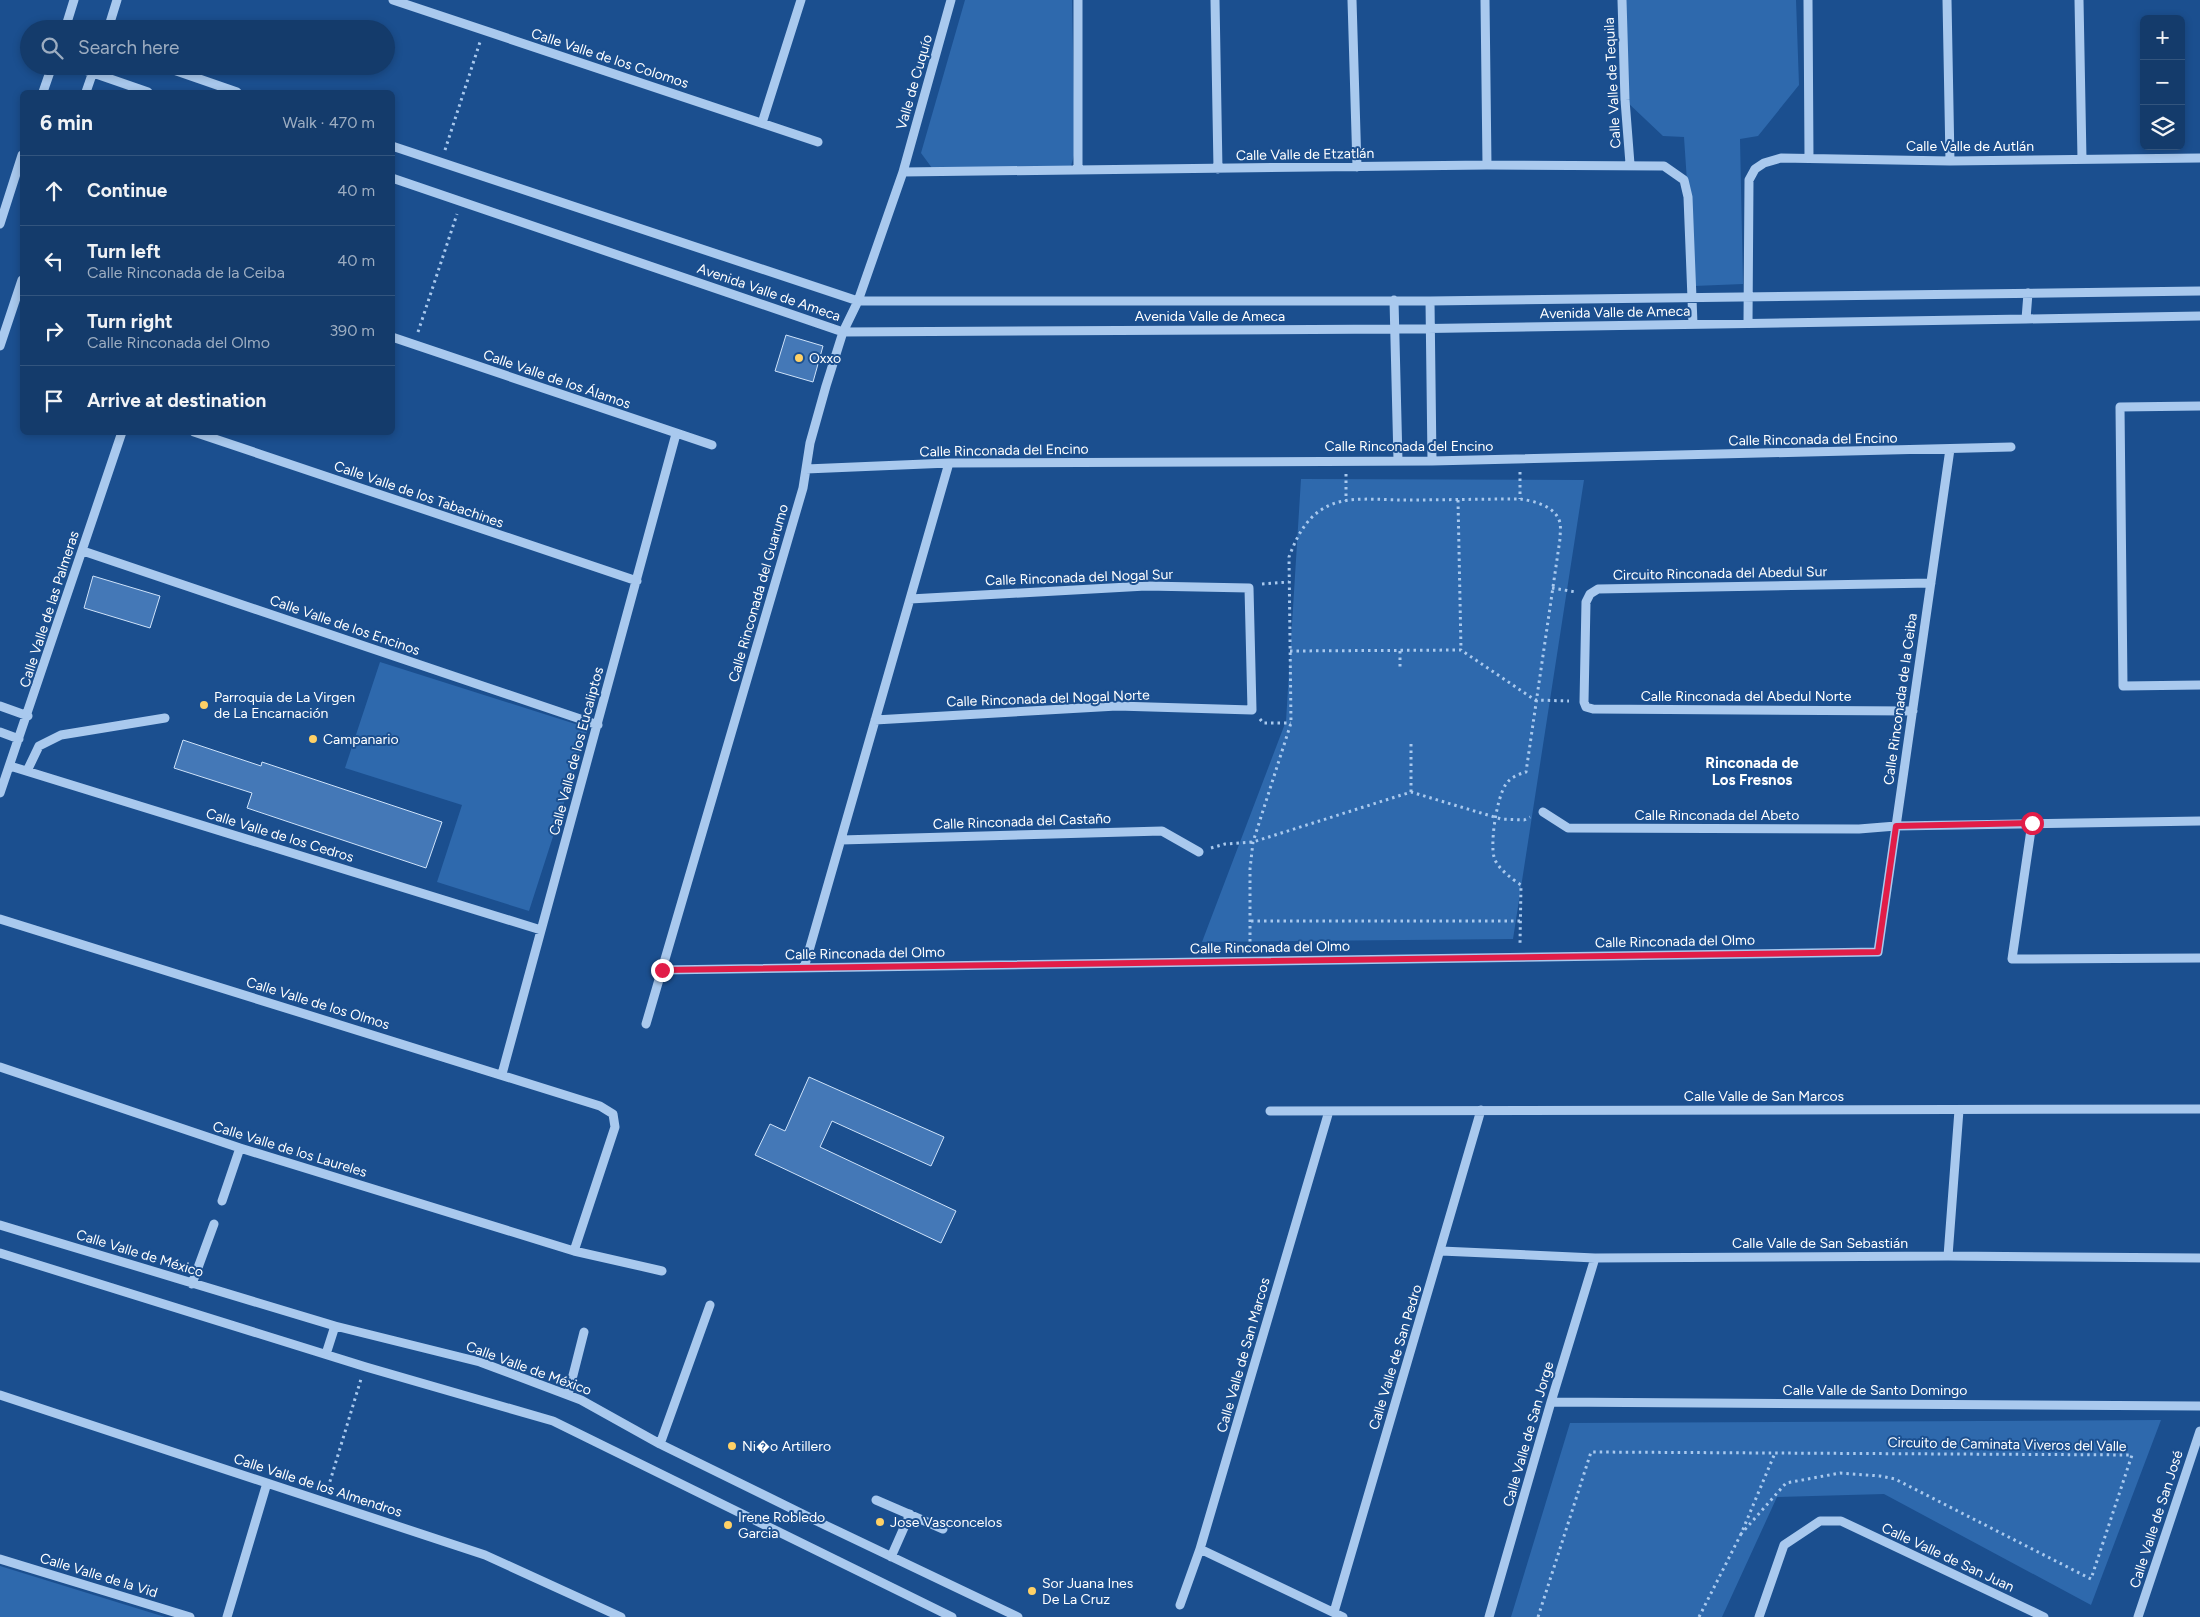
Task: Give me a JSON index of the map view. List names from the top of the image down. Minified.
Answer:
{"streets":{"street":["Calle Valle de los Colomos","Valle de Cuquío","Calle Valle de Tequila","Calle Valle de Autlán","Calle Valle de Etzatlán","Avenida Valle de Ameca","Calle Valle de los Álamos","Calle Rinconada del Encino","Calle Valle de los Tabachines","Circuito Rinconada del Abedul Sur","Calle Rinconada del Nogal Sur","Calle Rinconada del Guarumo","Calle Valle de las Palmeras","Calle Valle de los Encinos","Calle Rinconada del Abedul Norte","Calle Rinconada del Nogal Norte","Calle Rinconada de la Ceiba","Calle Valle de los Eucaliptos","Calle Rinconada del Abeto","Calle Rinconada del Castaño","Calle Valle de los Cedros","Calle Rinconada del Olmo","Calle Valle de los Olmos","Calle Valle de San Marcos","Calle Valle de los Laureles","Calle Valle de San Sebastián","Calle Valle de México","Calle Valle de San Pedro","Calle Valle de Santo Domingo","Calle Valle de San Jorge","Calle Valle de los Almendros","Calle Valle de San José","Calle Valle de San Juan","Calle Valle de la Vid"],"path":["Circuito de Caminata Viveros del Valle"]},"crossings":[["Valle de Cuquío","Calle Valle de Etzatlán"],["Valle de Cuquío","Calle Rinconada del Guarumo"],["Calle Valle de Tequila","Calle Valle de Etzatlán"],["Calle Valle de Autlán","Avenida Valle de Ameca"],["Calle Valle de Etzatlán","Avenida Valle de Ameca"],["Calle Valle de Etzatlán","Calle Rinconada del Guarumo"],["Avenida Valle de Ameca","Calle Rinconada del Guarumo"],["Calle Valle de los Álamos","Calle Valle de los Eucaliptos"],["Calle Rinconada del Encino","Calle Rinconada del Guarumo"],["Calle Rinconada del Encino","Calle Rinconada de la Ceiba"],["Calle Valle de los Tabachines","Calle Valle de los Eucaliptos"],["Circuito Rinconada del Abedul Sur","Calle Rinconada de la Ceiba"],["Calle Rinconada del Guarumo","Calle Rinconada del Olmo"],["Calle Valle de las Palmeras","Calle Valle de los Encinos"],["Calle Valle de las Palmeras","Calle Valle de los Cedros"],["Calle Valle de los Encinos","Calle Valle de los Eucaliptos"],["Calle Rinconada del Abedul Norte","Calle Rinconada de la Ceiba"],["Calle Rinconada de la Ceiba","Calle Rinconada del Abeto"],["Calle Rinconada de la Ceiba","Calle Rinconada del Olmo"],["Calle Valle de los Eucaliptos","Calle Valle de los Cedros"],["Calle Valle de los Eucaliptos","Calle Valle de los Olmos"],["Calle Valle de los Olmos","Calle Valle de los Laureles"],["Calle Valle de San Marcos","Calle Valle de San Pedro"],["Calle Valle de San Sebastián","Calle Valle de San Pedro"],["Calle Valle de San Sebastián","Calle Valle de San Jorge"],["Calle Valle de Santo Domingo","Calle Valle de San Jorge"]],"districts":["Rinconada de Los Fresnos"],"places":["Oxxo","Parroquia de La Virgen de La Encarnación","Campanario","Ni�o Artillero","Jose Vasconcelos","Irene Robledo Garcia","Sor Juana Ines De La Cruz"],"page":{"map_buttons":["+","−"],"search":"Search here","heading":["6 min","Walk · 470 m"],"list":[["Continue","40 m"],["Turn left","Calle Rinconada de la Ceiba","40 m"],["Turn right","Calle Rinconada del Olmo","390 m"],"Arrive at destination"]}}
